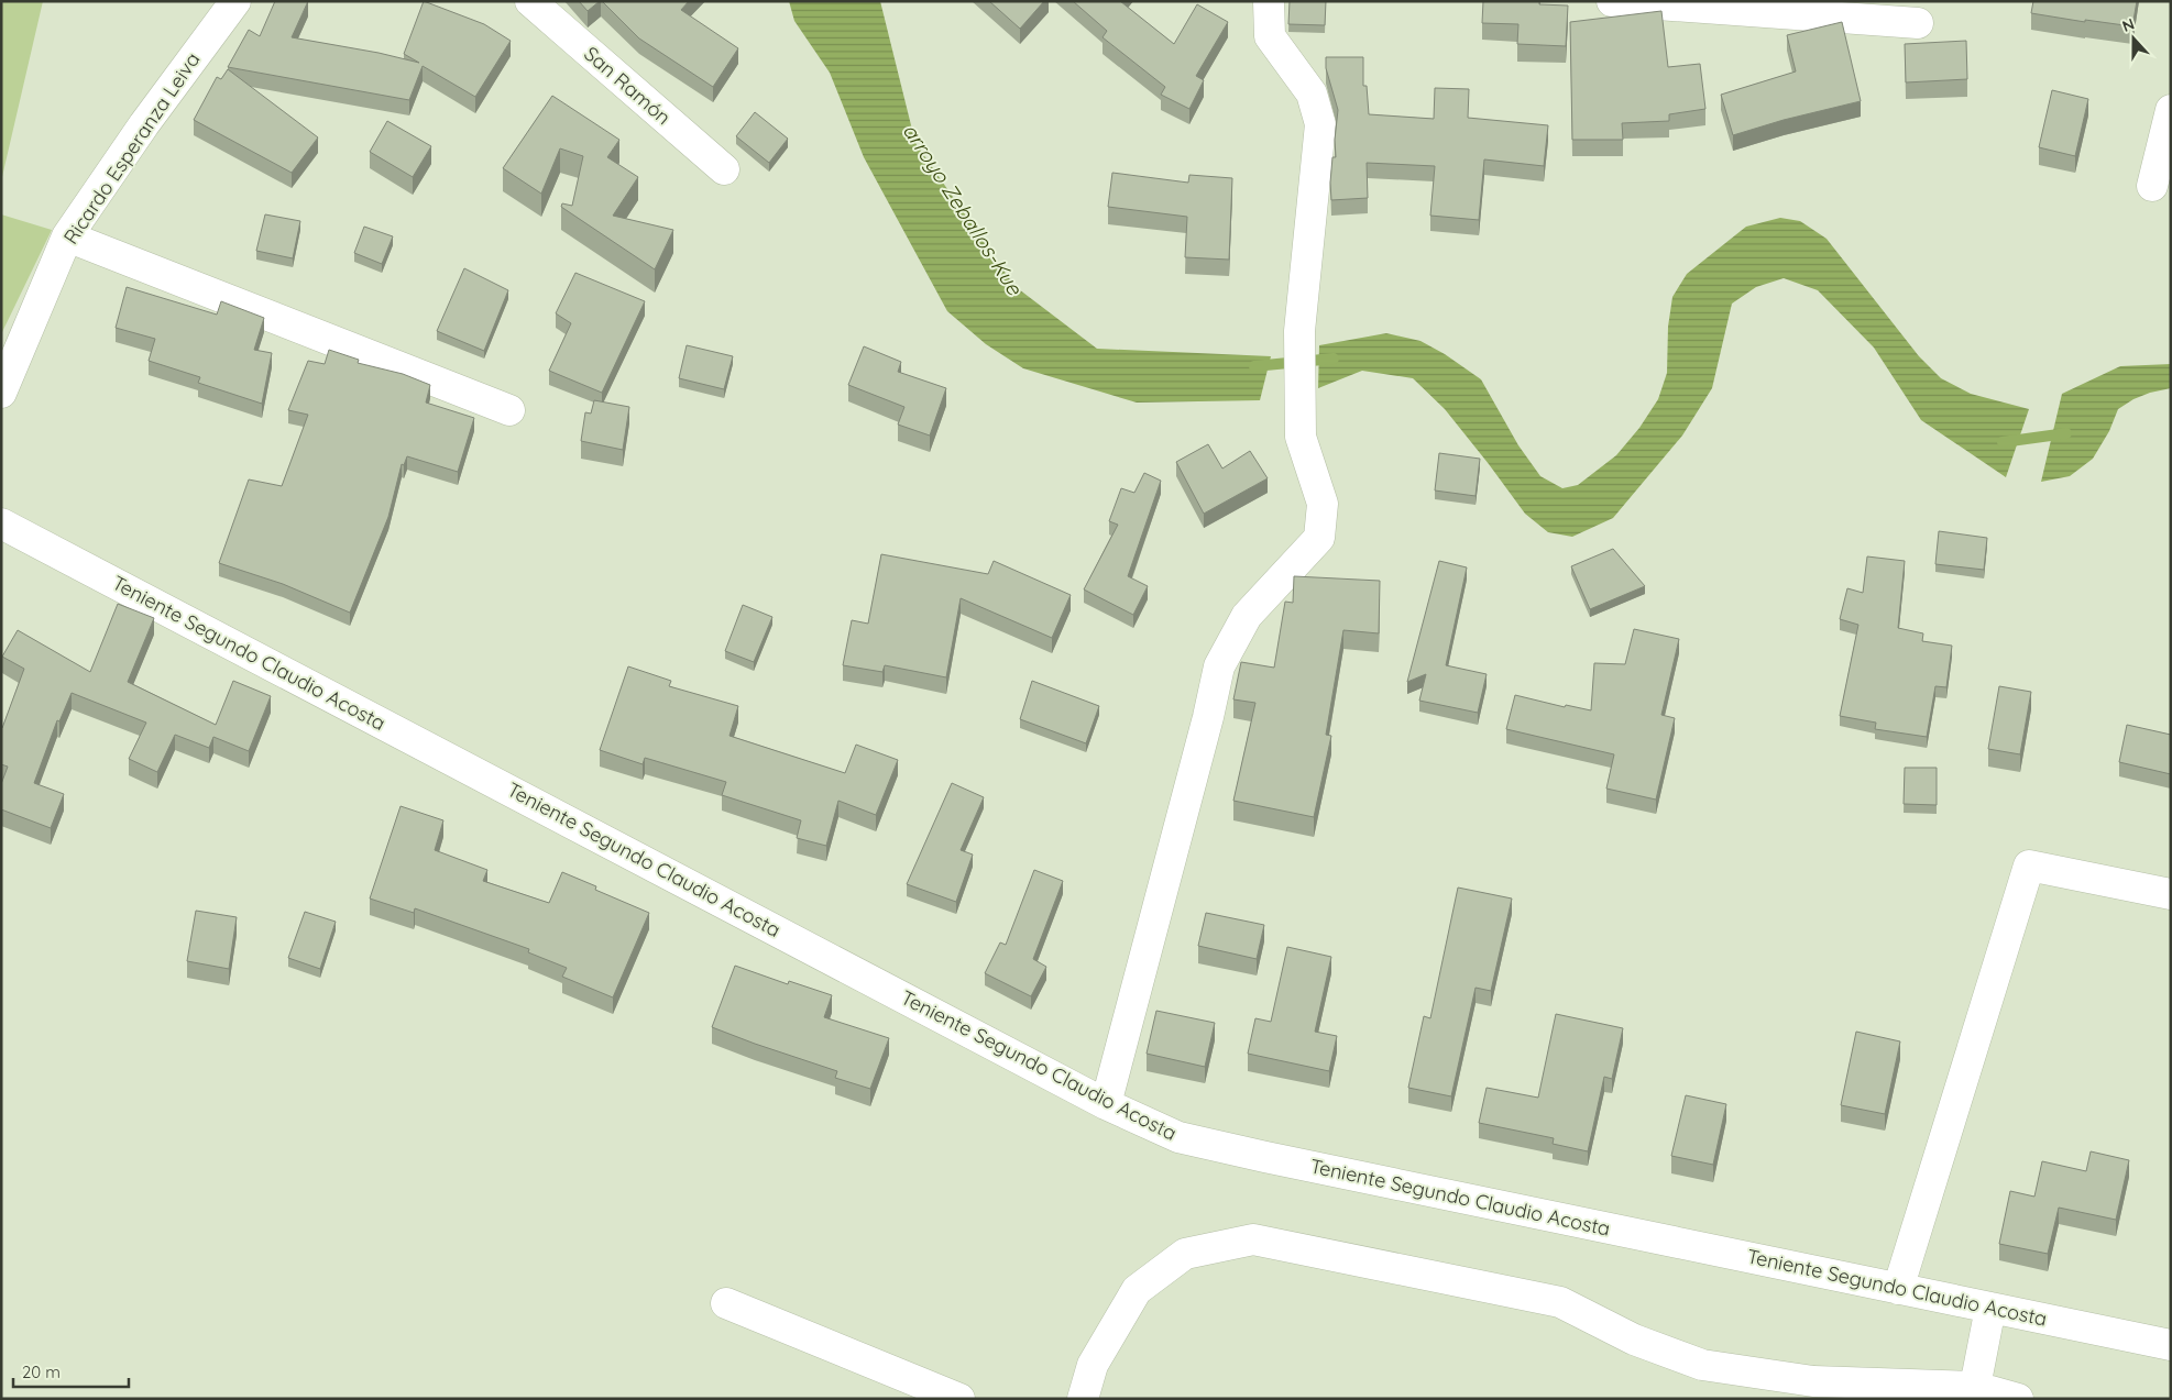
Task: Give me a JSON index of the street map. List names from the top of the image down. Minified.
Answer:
{"streets":{"street":["San Ramón","Ricardo Esperanza Leiva","Teniente Segundo Claudio Acosta"]},"water":["arroyo Zeballos-Kue"],"scale_bar":"20 m","north":"top"}
